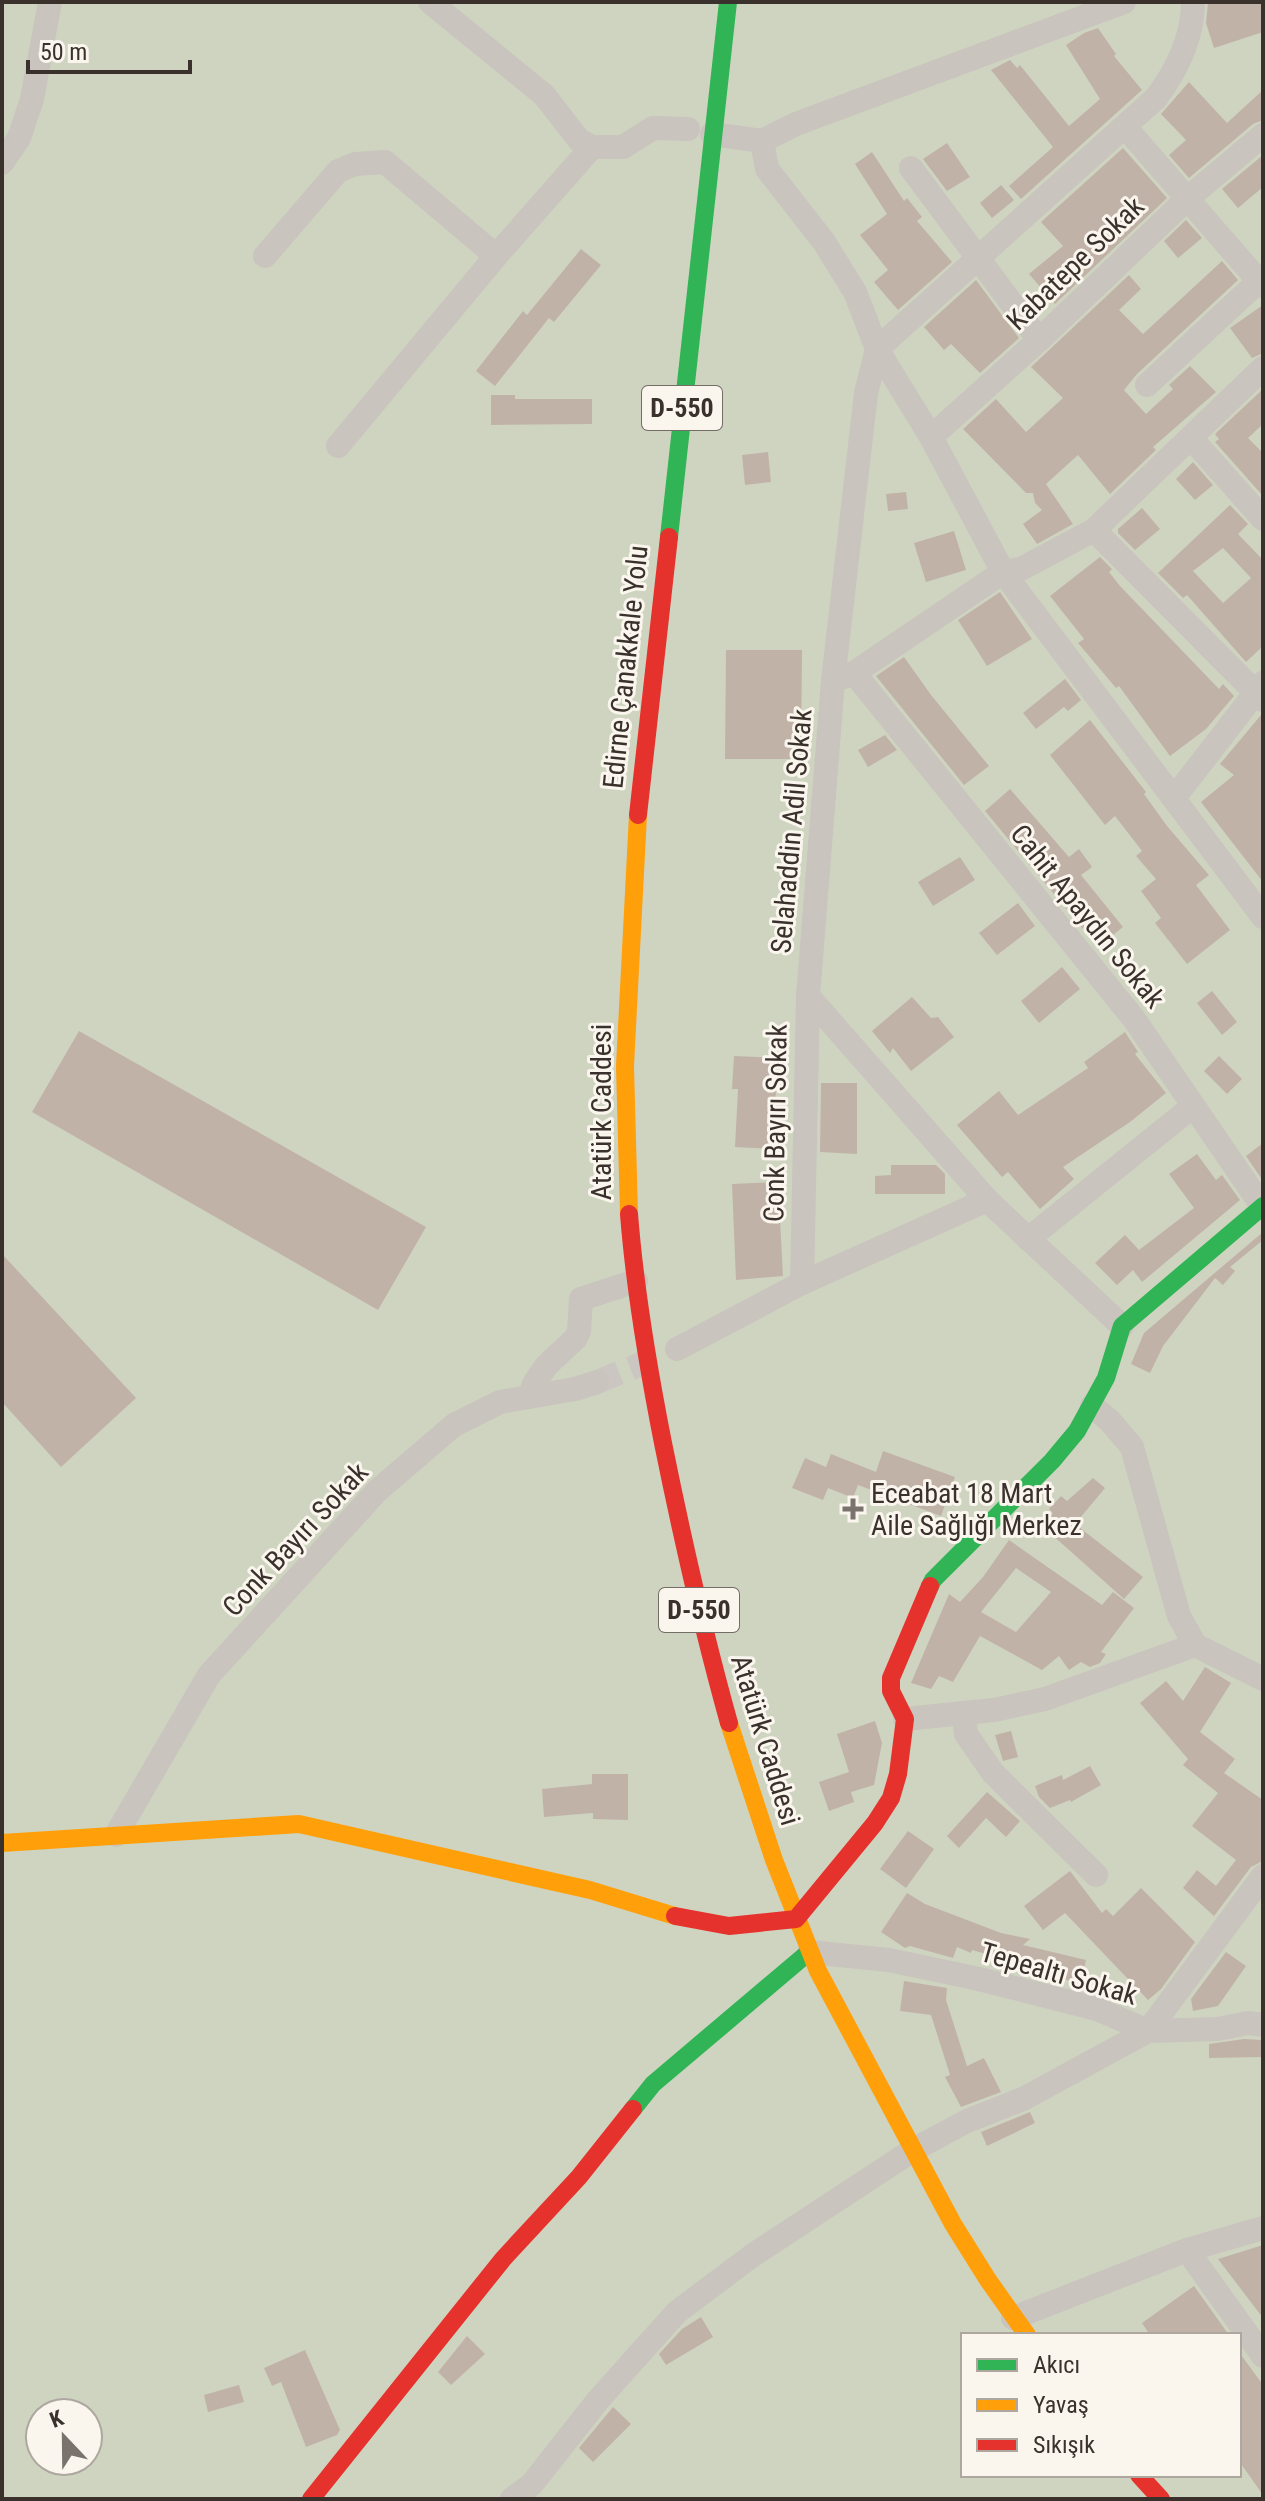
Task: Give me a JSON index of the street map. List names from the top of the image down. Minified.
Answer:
{"streets":{"main road":["D-550","Edirne Çanakkale Yolu","Atatürk Caddesi"],"street":["Kabatepe Sokak","Selahaddin Adil Sokak","Cahit Apaydın Sokak","Conk Bayırı Sokak","Tepealtı Sokak"]},"crossings":[["Edirne Çanakkale Yolu","Atatürk Caddesi"],["Selahaddin Adil Sokak","Cahit Apaydın Sokak"],["Selahaddin Adil Sokak","Conk Bayırı Sokak"],["Atatürk Caddesi","Tepealtı Sokak"]],"places":{"health":["Eceabat 18 Mart Aile Sağlığı Merkez"]},"legend":["Akıcı","Yavaş","Sıkışık"],"scale_bar":"50 m","north":"top"}
